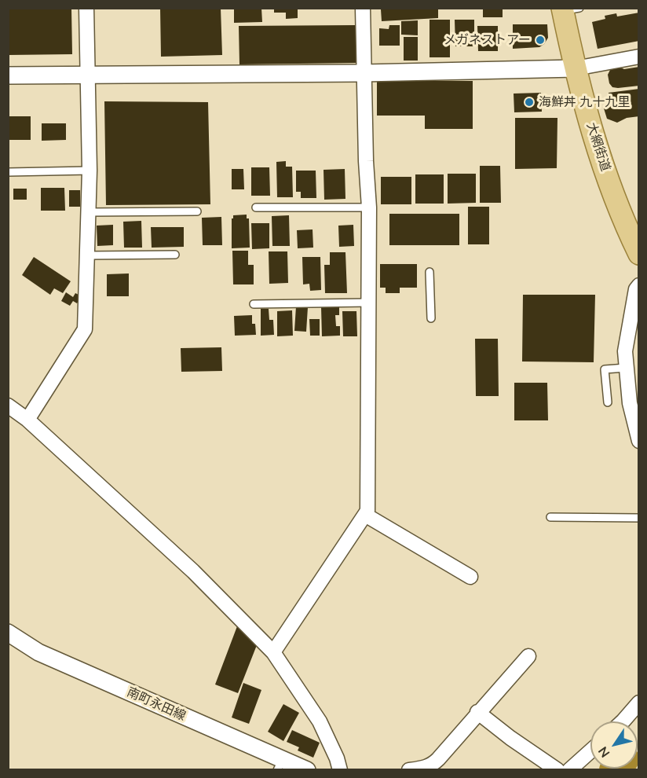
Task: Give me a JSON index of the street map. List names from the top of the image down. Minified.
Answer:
{"streets":{"main road":["大網街道"],"street":["南町永田線"]},"places":["メガネストアー","海鮮丼 九十九里"],"north":"bottom left"}
